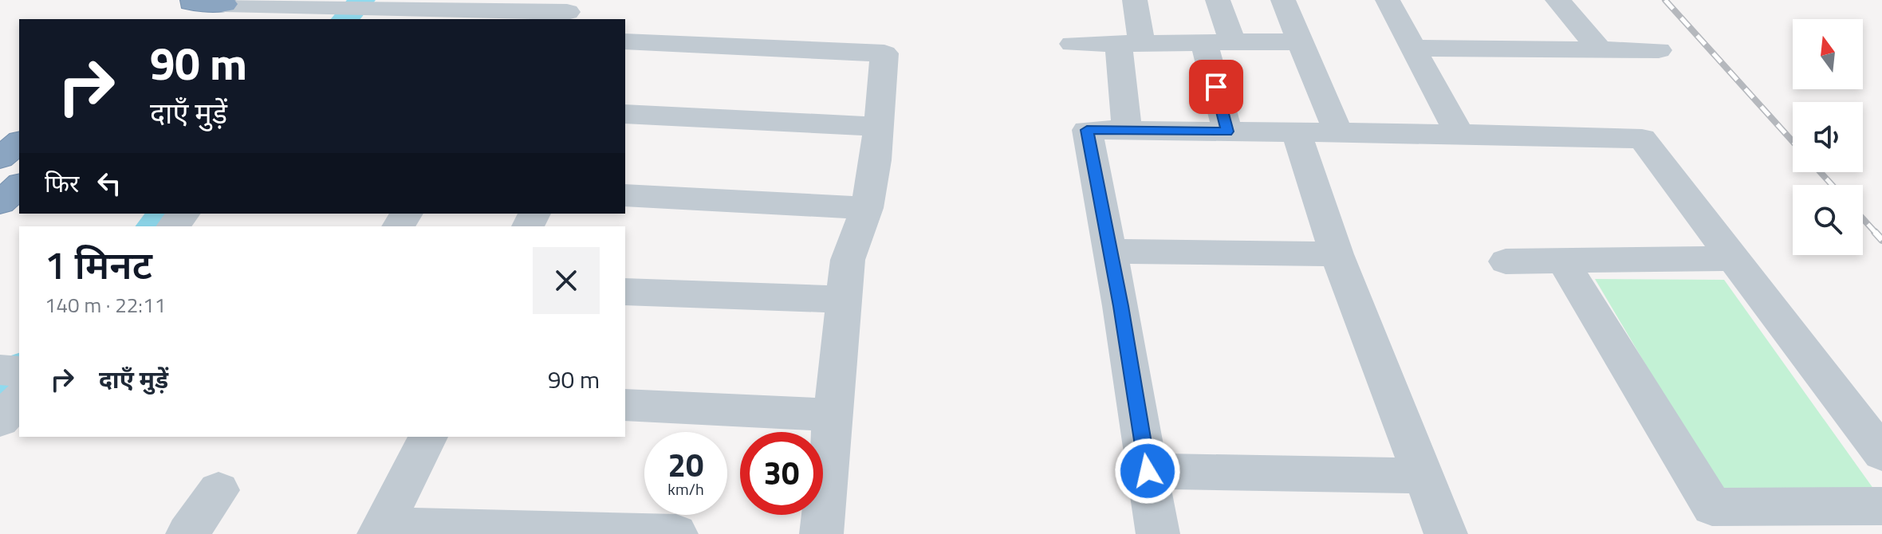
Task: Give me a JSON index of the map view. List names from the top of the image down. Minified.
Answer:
{"north":"top","page":{"turn":["90 m","दाएँ मुड़ें"],"then":"फिर","heading":["1 मिनट","140 m · 22:11"],"list":[{"name":"दाएँ मुड़ें","value":"90 m"}],"speed":"20 km/h","limit":"30"}}
